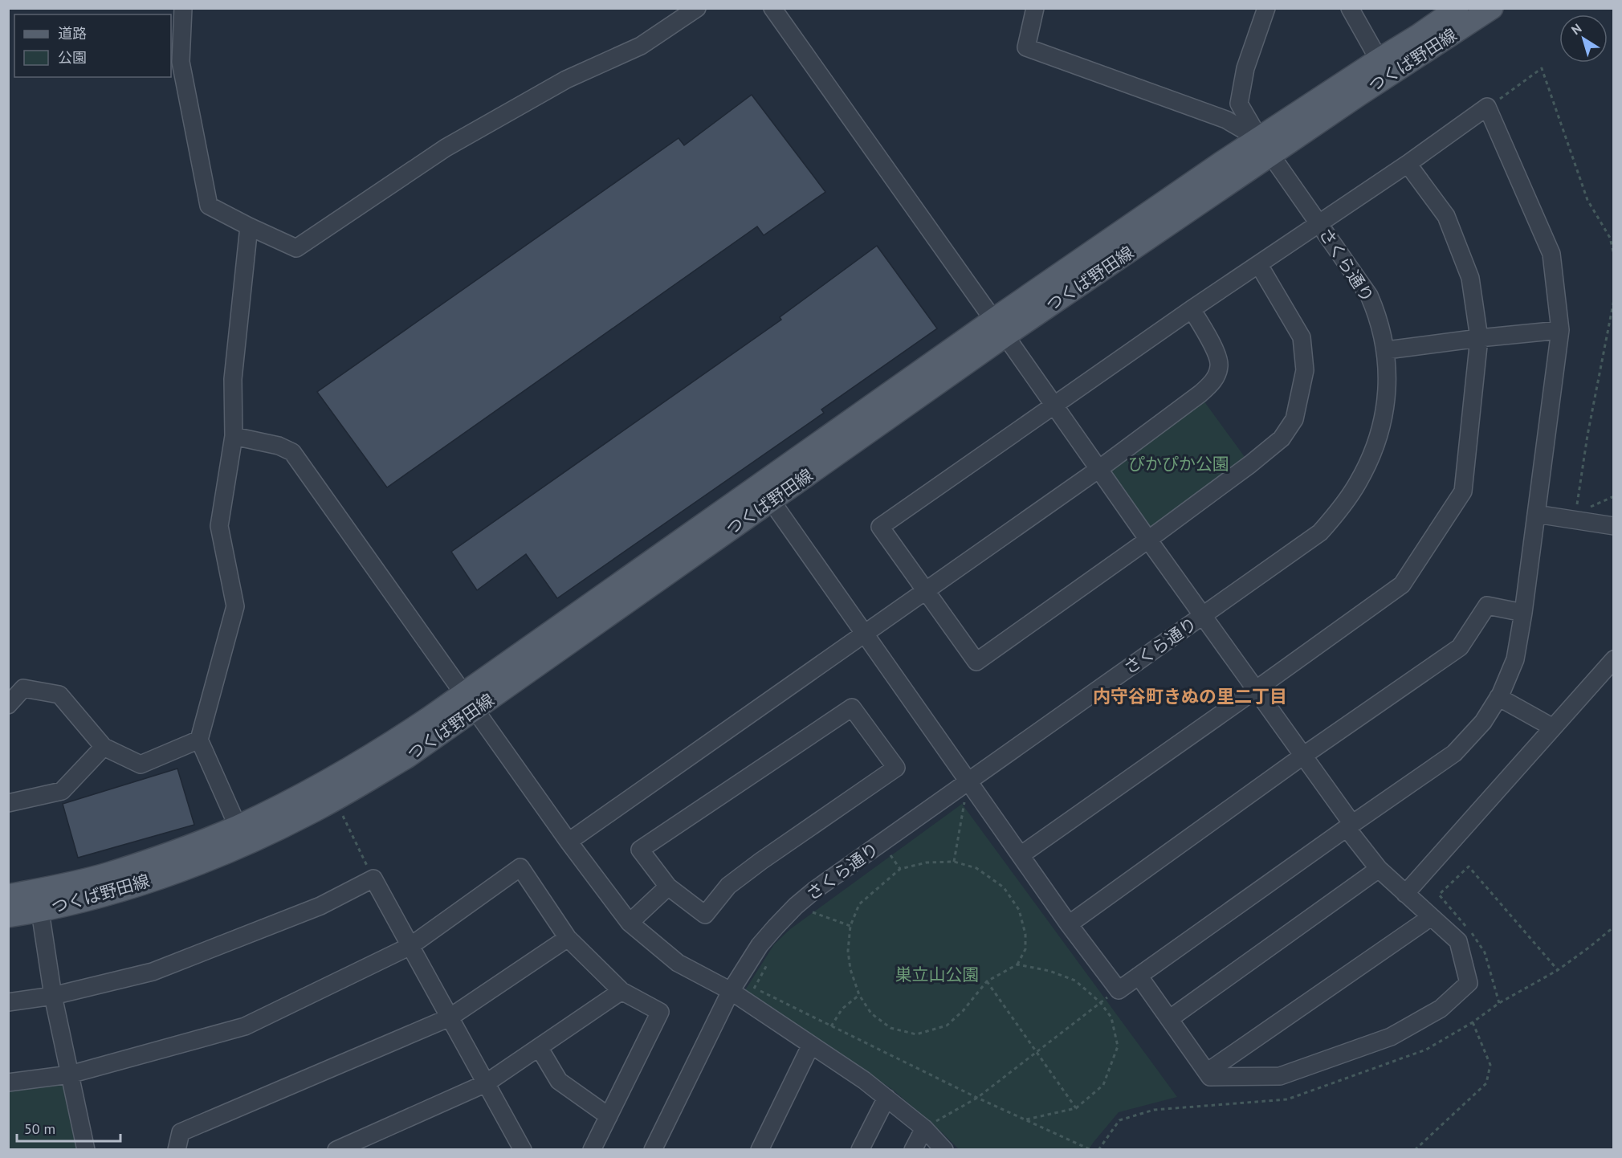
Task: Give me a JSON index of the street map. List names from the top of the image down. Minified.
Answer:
{"streets":{"main road":["つくば野田線"],"street":["さくら通り"]},"crossings":[["つくば野田線","さくら通り"]],"districts":["内守谷町きぬの里二丁目"],"parks":["ぴかぴか公園","巣立山公園"],"legend":["道路","公園"],"scale_bar":"50 m","north":"top left"}
